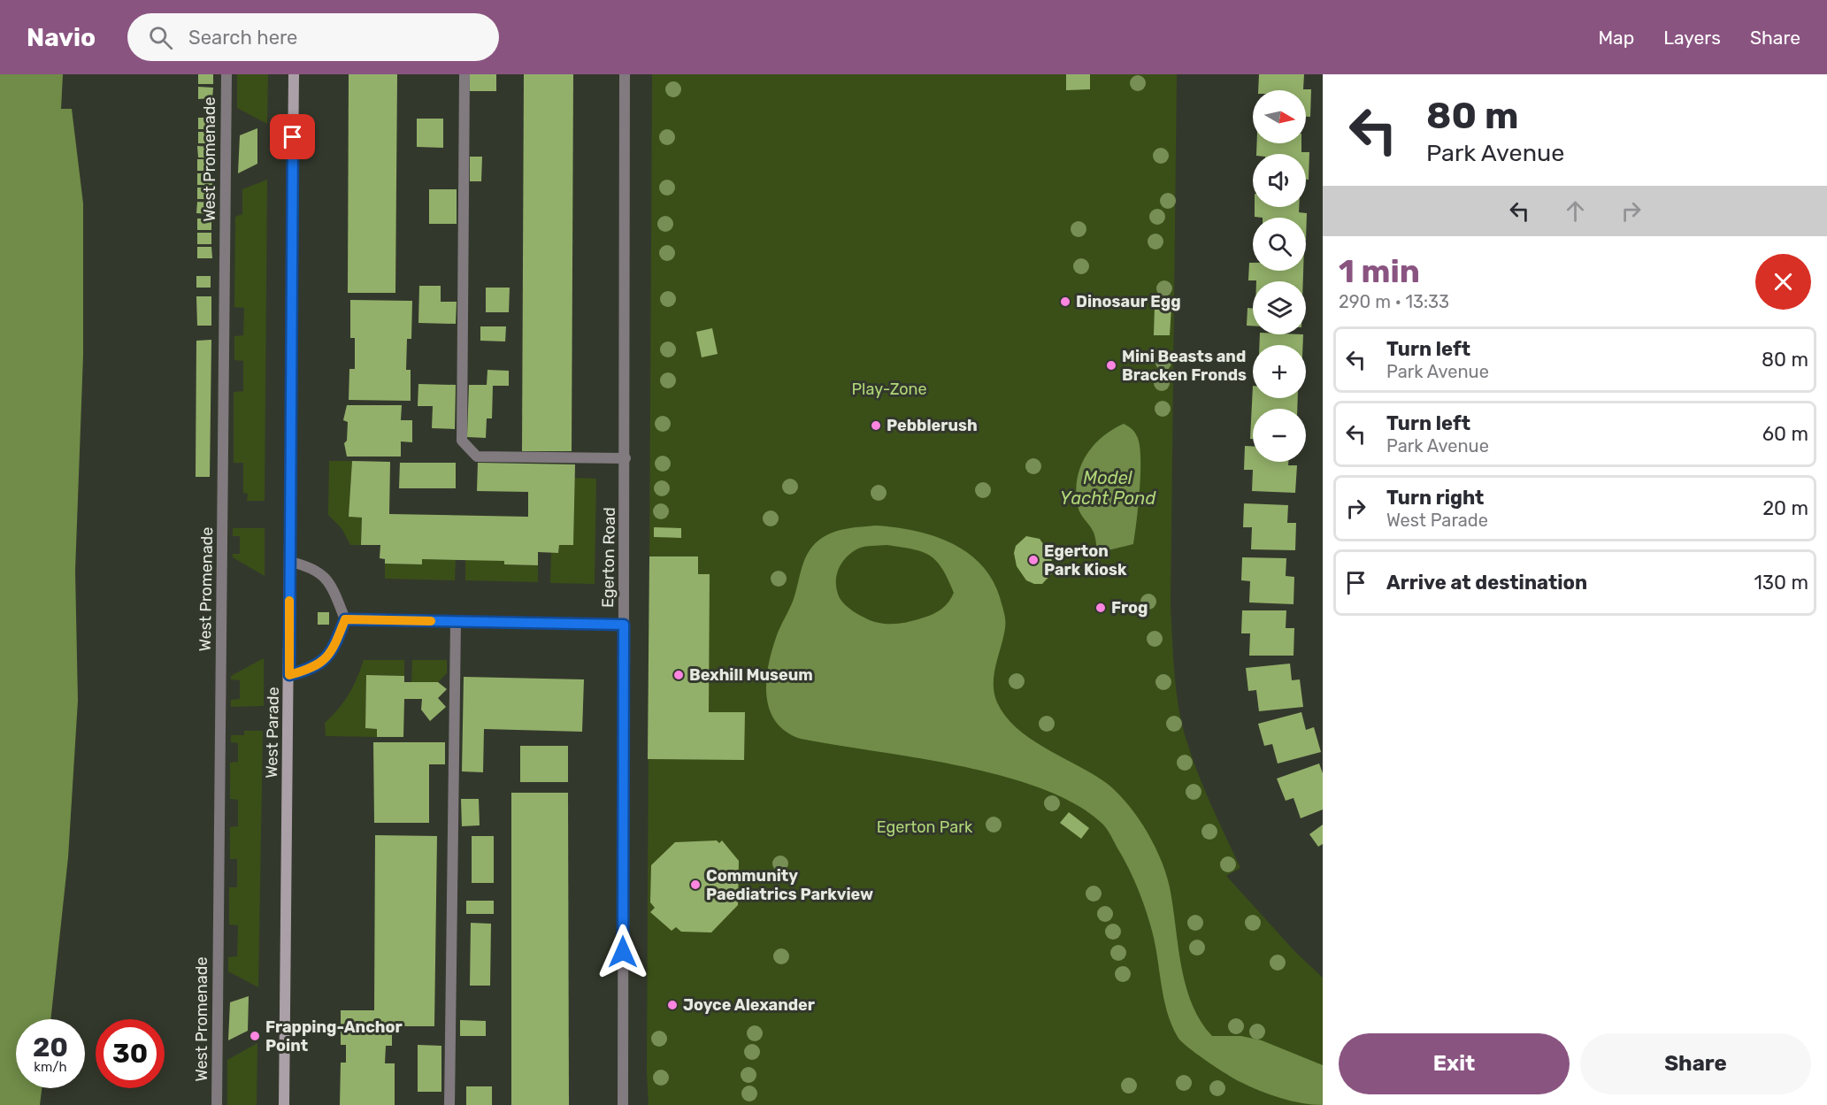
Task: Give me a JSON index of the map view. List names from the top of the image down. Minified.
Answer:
{"streets":{"main road":["West Parade"],"street":["West Promenade","Egerton Road"]},"water":["Model Yacht Pond"],"parks":["Play-Zone","Egerton Park"],"places":["Dinosaur Egg","Mini Beasts and Bracken Fronds","Pebblerush","Egerton Park Kiosk","Frog","Bexhill Museum","Community Paediatrics Parkview","Joyce Alexander","Frapping-Anchor Point"],"north":"right","page":{"header":"Navio","search":"Search here","nav":["Map","Layers","Share"],"turn":["80 m","Park Avenue"],"map_buttons":["+","−"],"heading":["1 min","290 m · 13:33"],"list":[{"name":"Turn left","note":"Park Avenue","value":"80 m"},{"name":"Turn left","note":"Park Avenue","value":"60 m"},{"name":"Turn right","note":"West Parade","value":"20 m"},{"name":"Arrive at destination","value":"130 m"}],"speed":"20 km/h","limit":"30","buttons":["Exit","Share"]}}
